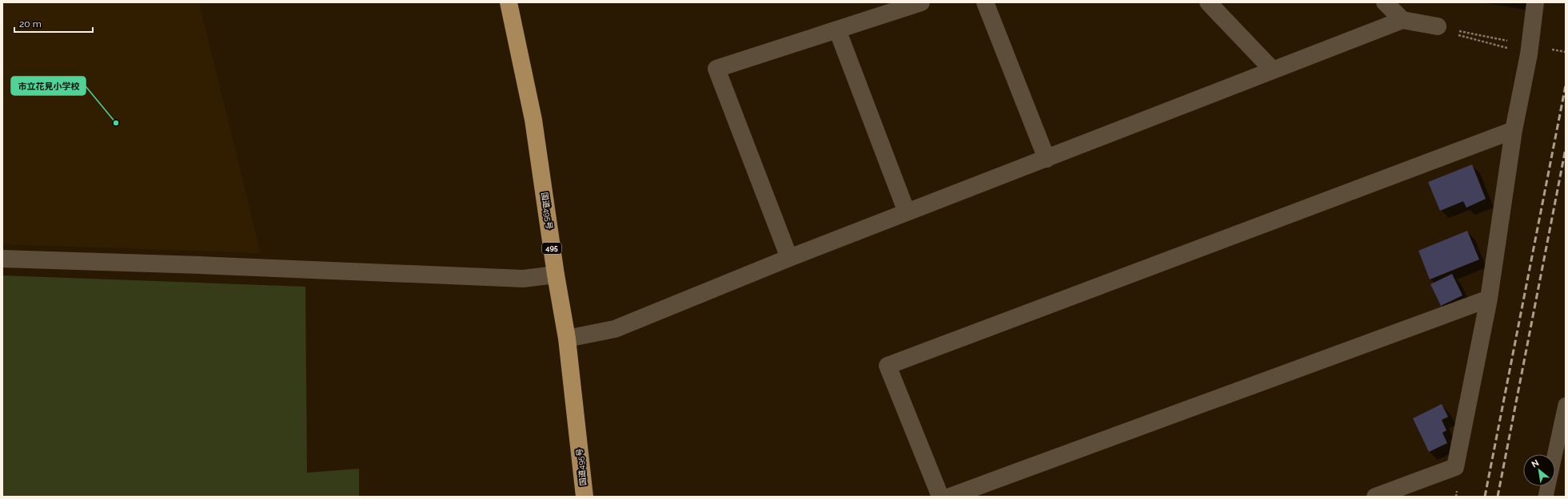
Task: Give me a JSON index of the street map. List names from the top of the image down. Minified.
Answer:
{"streets":{"highway":["国道495号","495"]},"places":["市立花見小学校"],"scale_bar":"20 m","north":"top left"}
